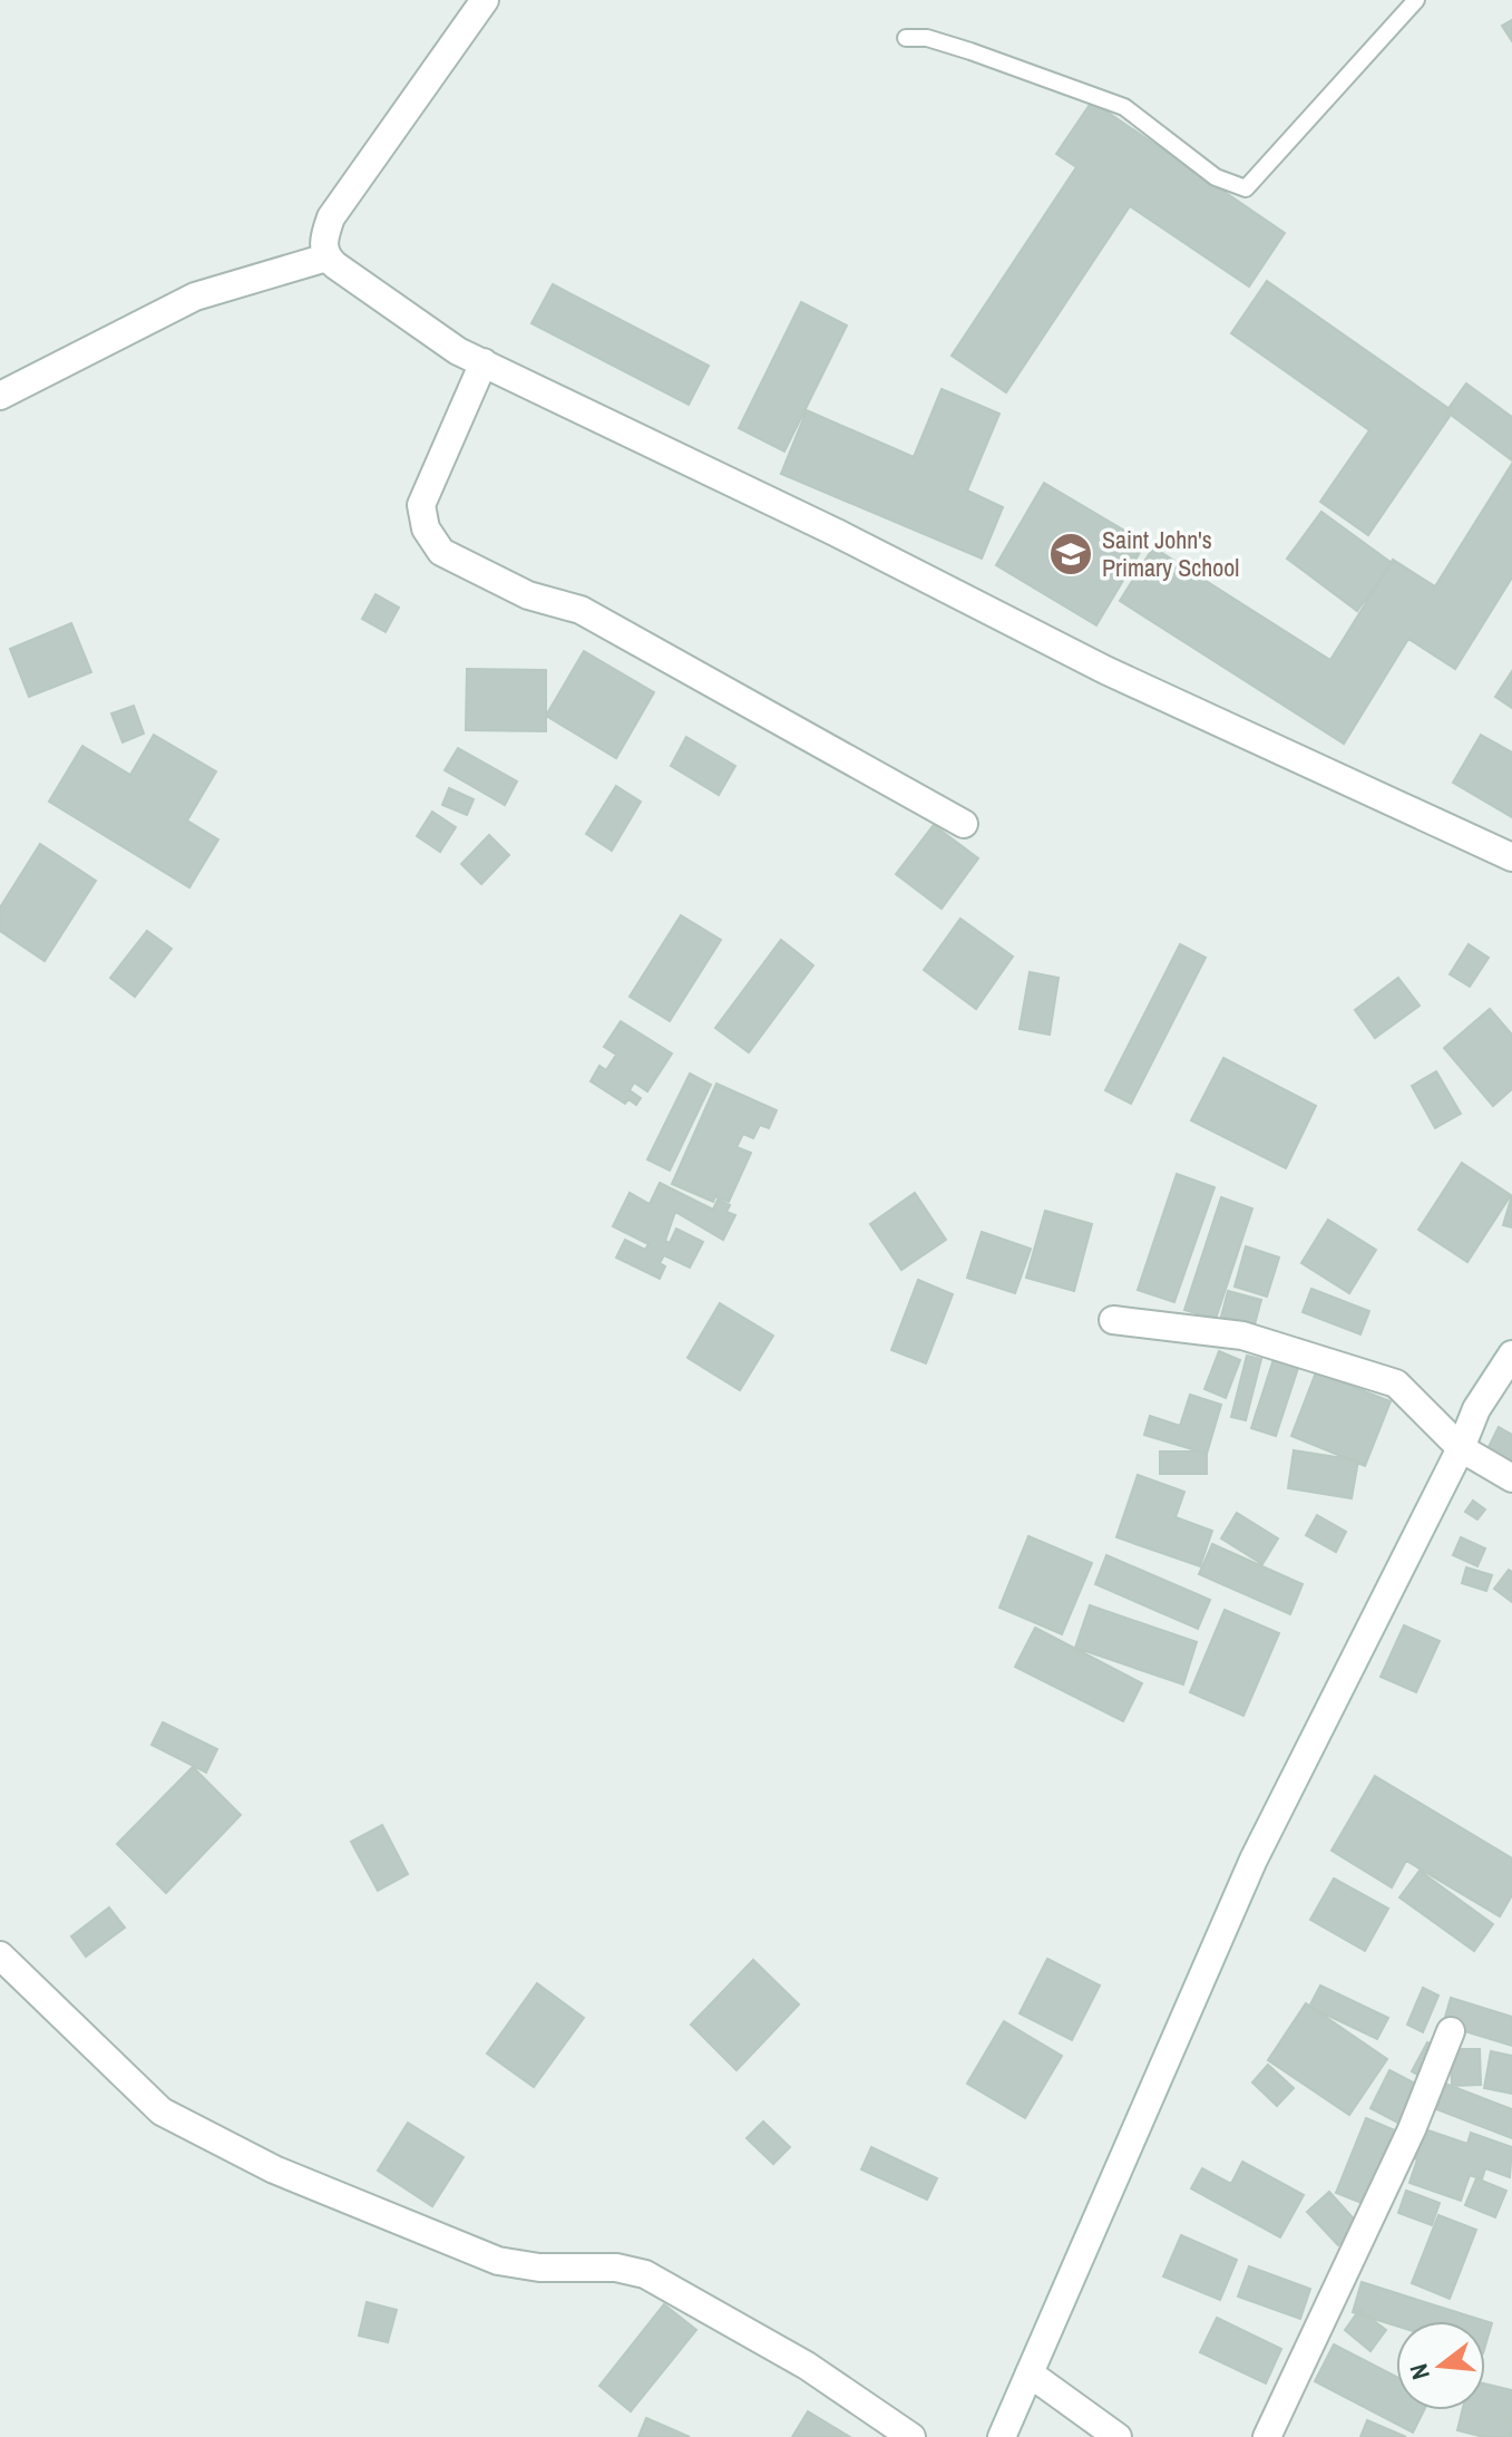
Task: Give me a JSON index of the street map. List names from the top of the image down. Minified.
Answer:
{"places":{"school or university":["Saint John's Primary School"]},"north":"left"}
